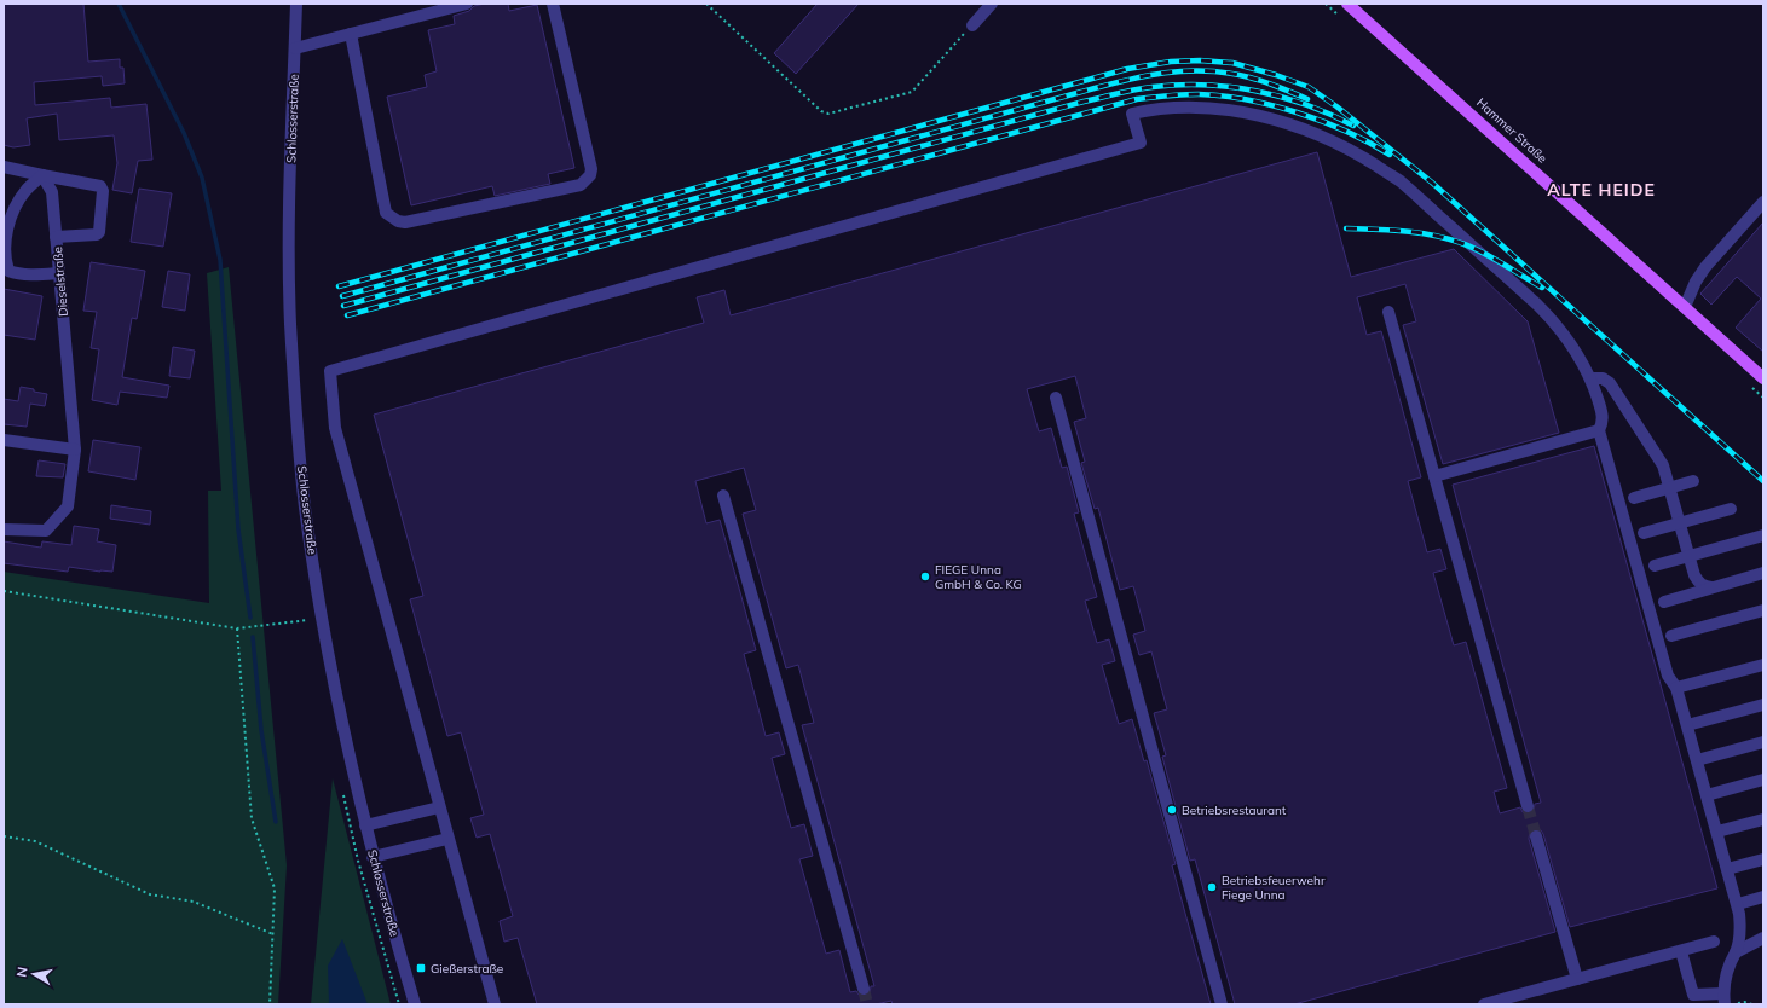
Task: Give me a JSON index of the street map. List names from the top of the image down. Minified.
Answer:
{"streets":{"main road":["Hammer Straße"],"street":["Schlosserstraße","Dieselstraße"]},"districts":["ALTE HEIDE"],"places":{"other":["FIEGE Unna GmbH & Co. KG","Betriebsrestaurant","Betriebsfeuerwehr Fiege Unna"],"transit":["Gießerstraße"]},"north":"left"}
